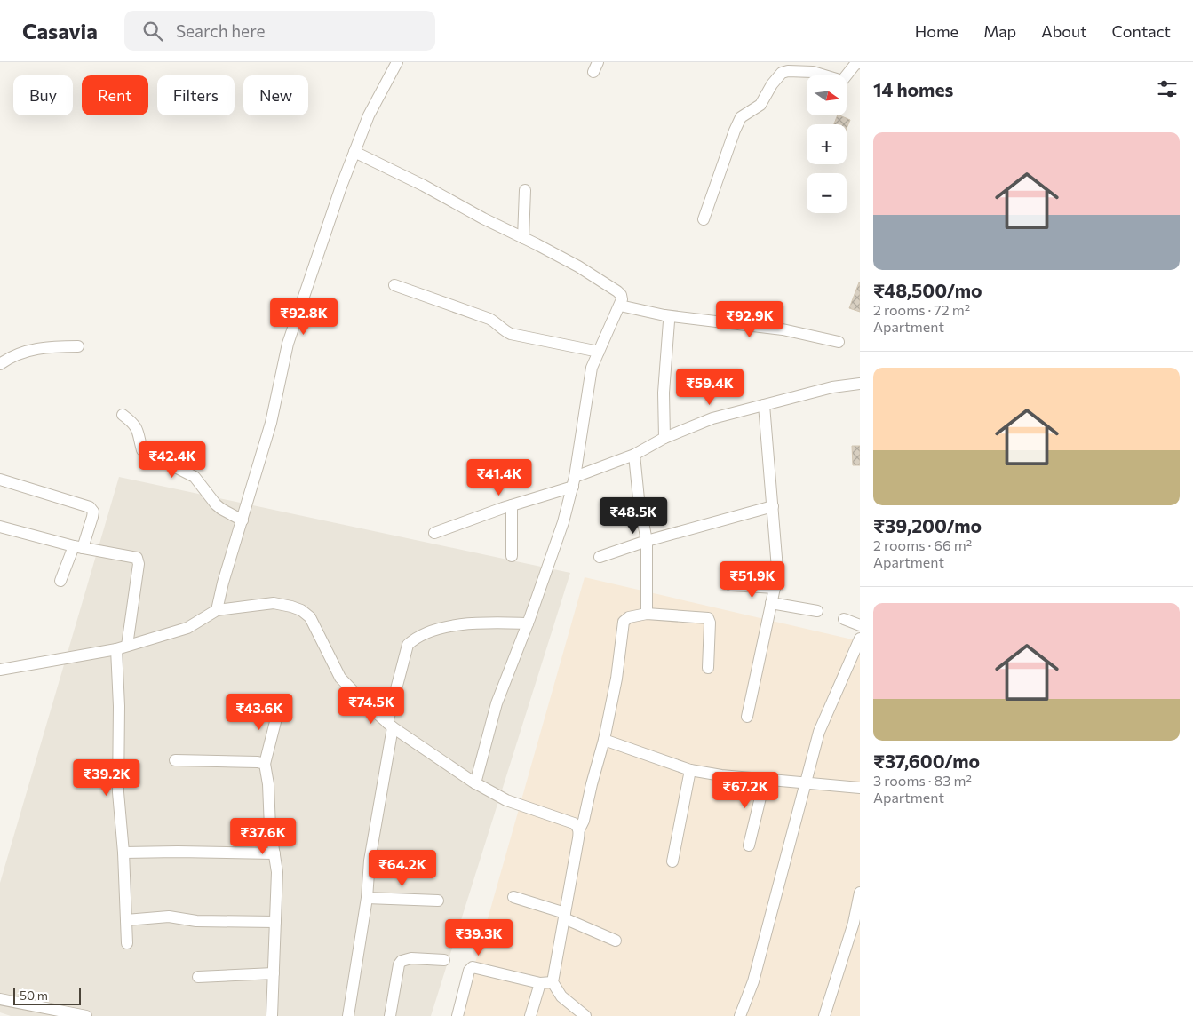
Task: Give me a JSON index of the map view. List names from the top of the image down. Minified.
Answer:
{"scale_bar":"50 m","north":"right","page":{"header":"Casavia","search":"Search here","nav":["Home","Map","About","Contact"],"heading":"14 homes","map_buttons":["+","−"],"chip":["Buy","Rent","Filters","New"],"list":[{"name":"₹48,500/mo","note":"2 rooms · 72 m² · Apartment"},{"name":"₹39,200/mo","note":"2 rooms · 66 m² · Apartment"},{"name":"₹37,600/mo","note":"3 rooms · 83 m² · Apartment"}],"price":["₹92.8K","₹92.9K","₹59.4K","₹42.4K","₹41.4K","₹48.5K","₹51.9K","₹74.5K","₹43.6K","₹39.2K","₹67.2K","₹37.6K","₹64.2K","₹39.3K"],"scale":"50 m"}}
